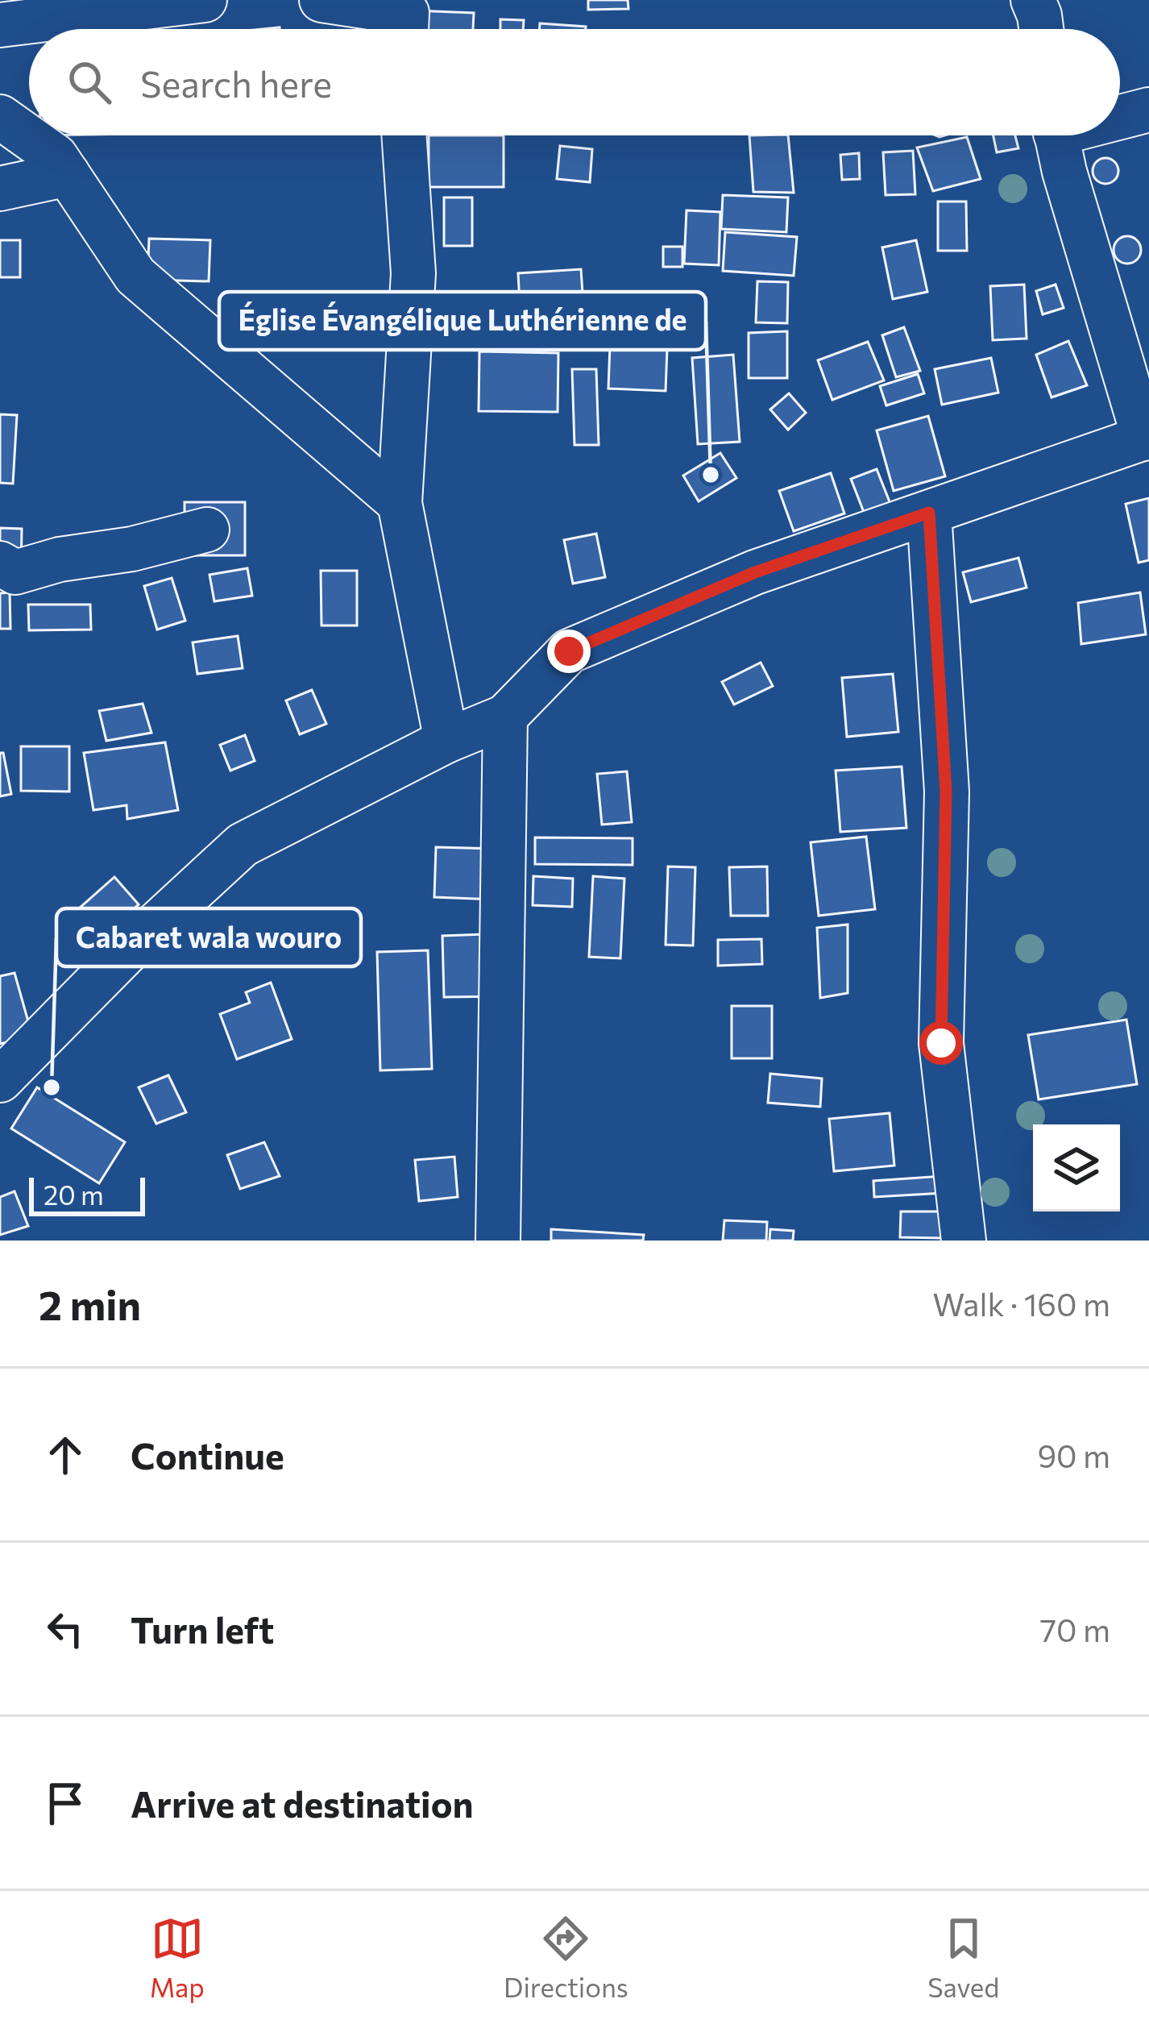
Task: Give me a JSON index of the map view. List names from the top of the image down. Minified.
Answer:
{"places":["Église Évangélique Luthérienne de","Cabaret wala wouro"],"scale_bar":"20 m","page":{"search":"Search here","scale":"20 m","heading":["2 min","Walk · 160 m"],"list":[["Continue","90 m"],["Turn left","70 m"],"Arrive at destination"],"nav":["Map","Directions","Saved"]}}
